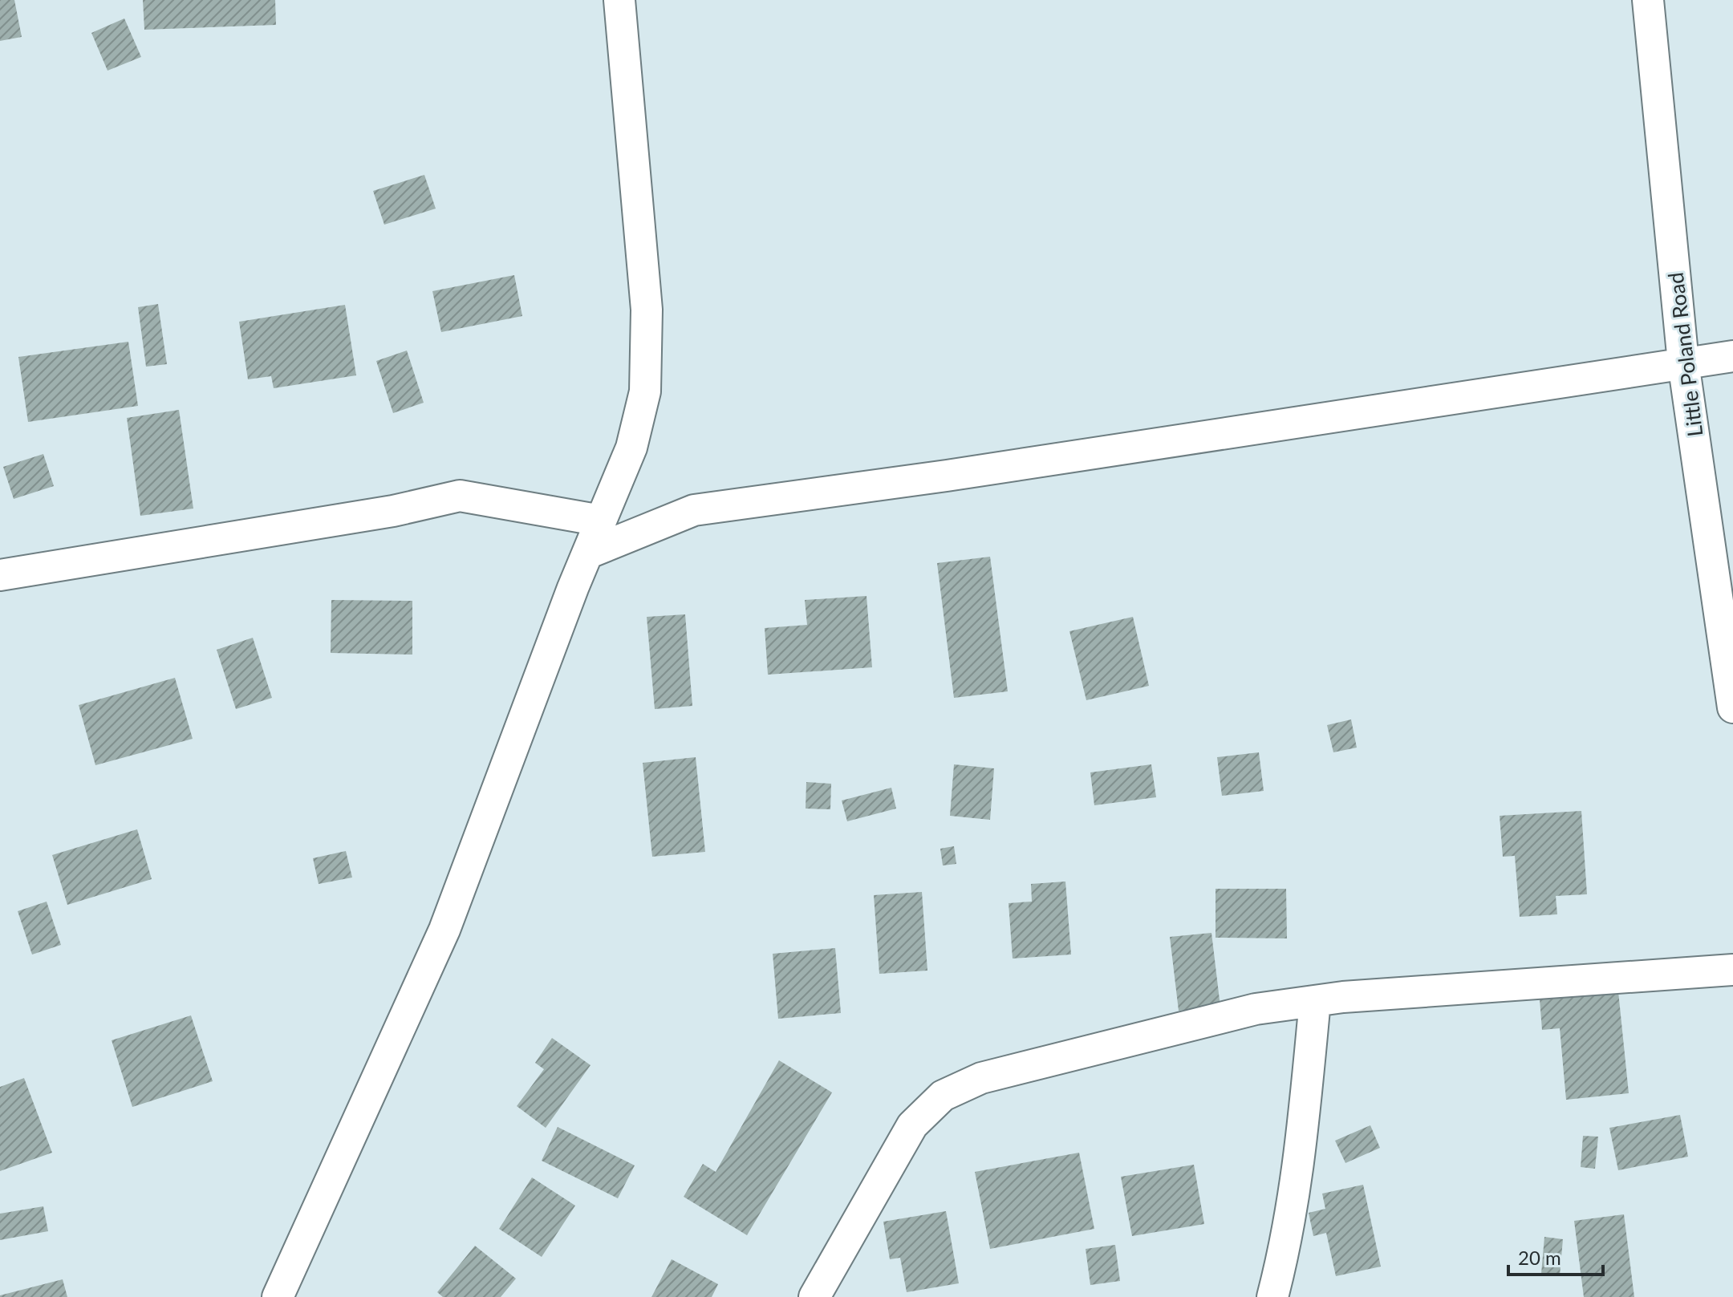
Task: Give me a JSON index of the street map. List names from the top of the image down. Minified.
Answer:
{"streets":{"street":["Little Poland Road"]},"scale_bar":"20 m"}
